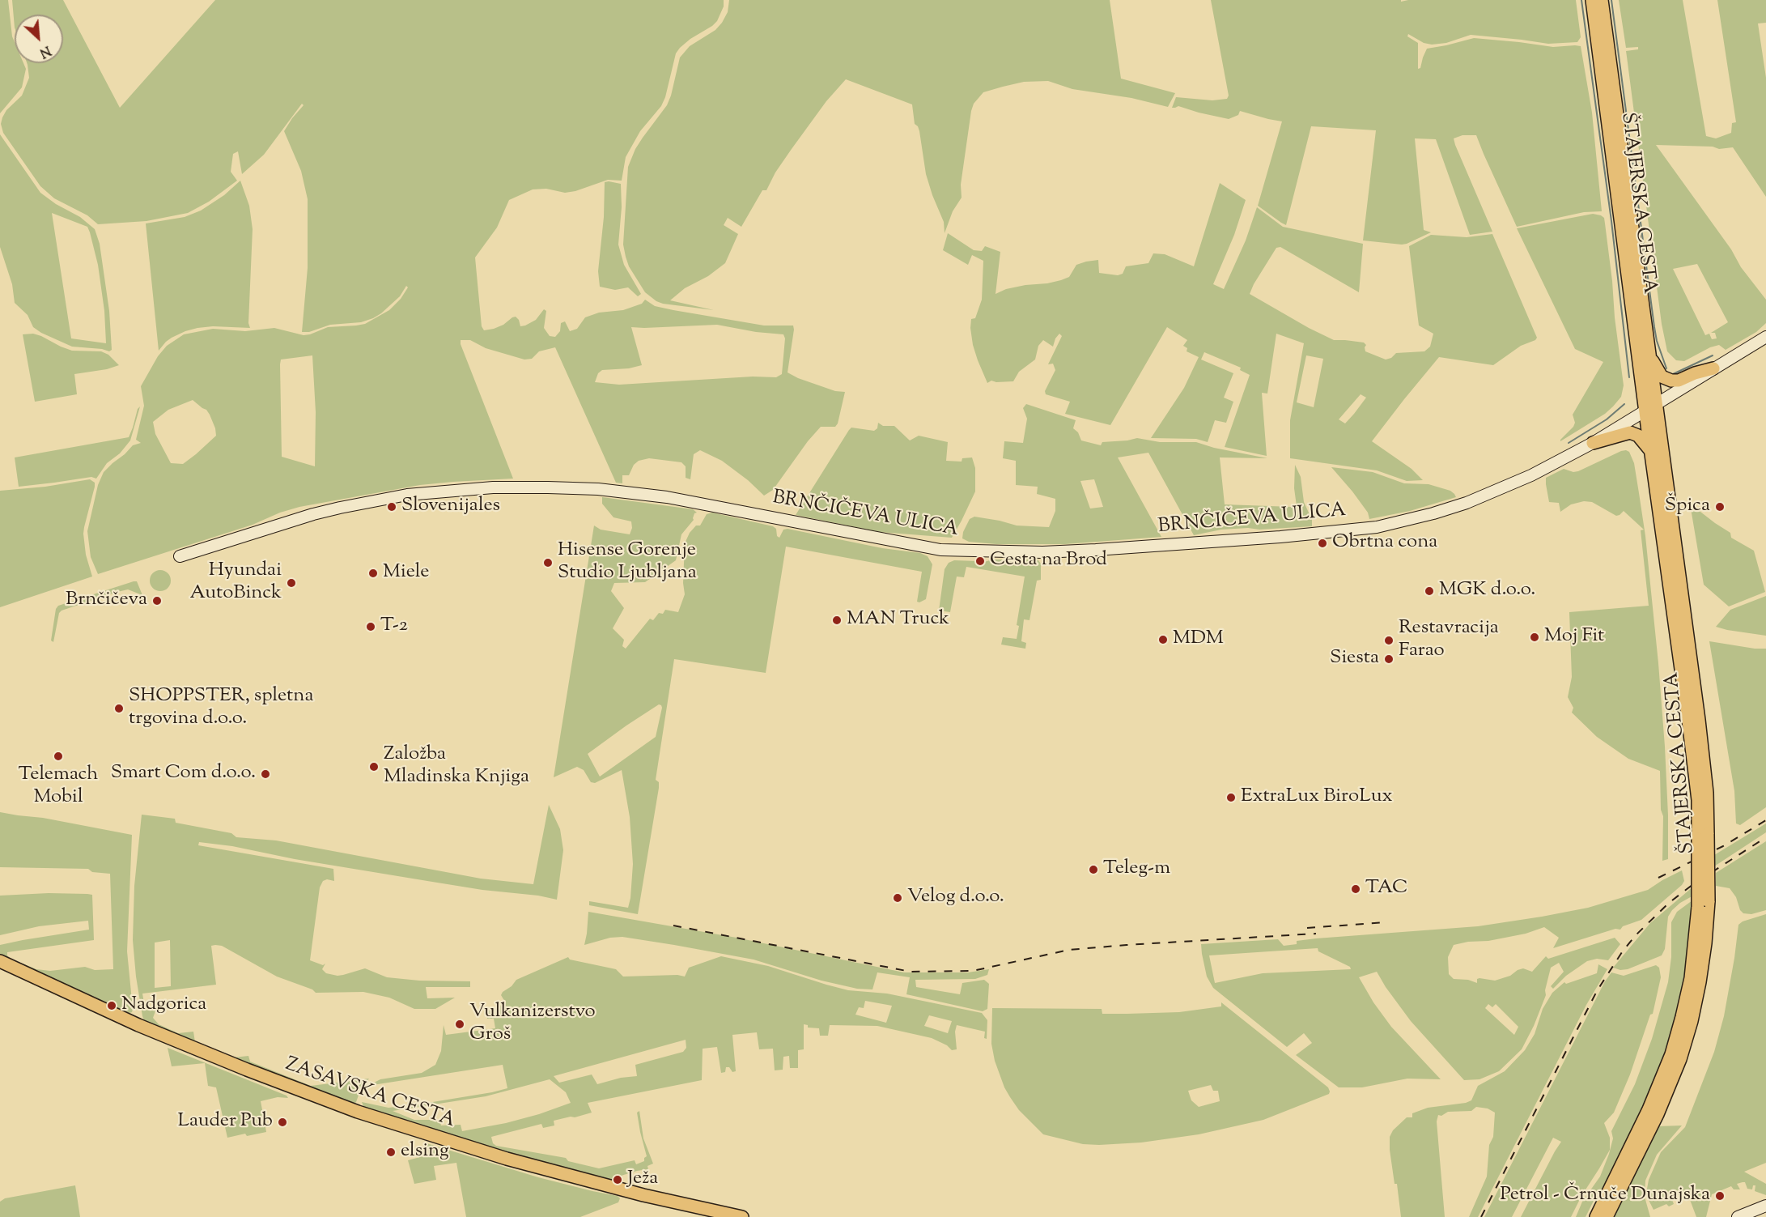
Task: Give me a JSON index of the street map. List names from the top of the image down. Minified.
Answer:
{"streets":{"main road":["ŠTAJERSKA CESTA","ZASAVSKA CESTA"],"street":["BRNČIČEVA ULICA"]},"crossings":[["ŠTAJERSKA CESTA","BRNČIČEVA ULICA"]],"places":["Slovenijales","Špica","Obrtna cona","Cesta na Brod","Hisense Gorenje Studio Ljubljana","Miele","Hyundai AutoBinck","MGK d.o.o.","Brnčičeva","MAN Truck","T-2","Moj Fit","MDM","Restavracija Farao","Siesta","SHOPPSTER, spletna trgovina d.o.o.","Telemach Mobil","Založba Mladinska Knjiga","Smart Com d.o.o.","ExtraLux BiroLux","Teleg-m","TAC","Velog d.o.o.","Nadgorica","Vulkanizerstvo Groš","Lauder Pub","elsing","Ježa","Petrol - Črnuče Dunajska"],"north":"bottom right"}
